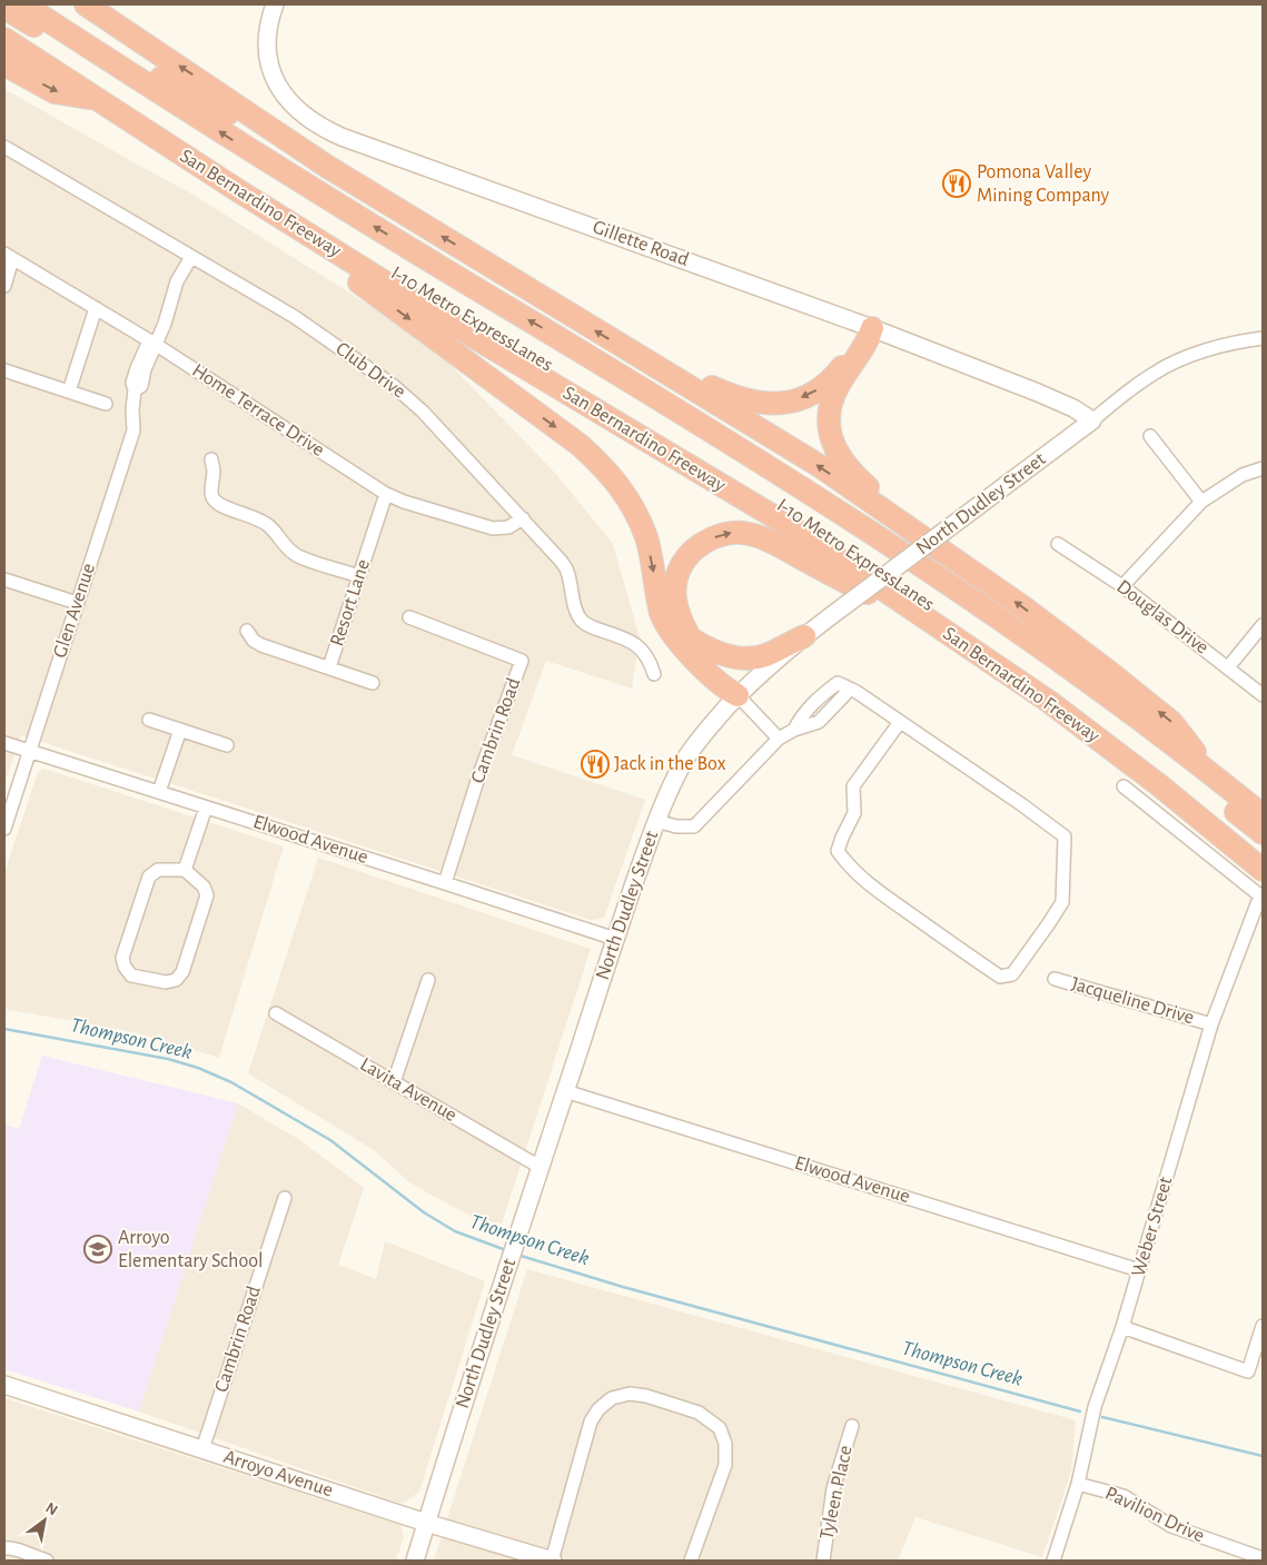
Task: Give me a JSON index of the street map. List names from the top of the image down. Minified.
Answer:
{"streets":{"highway":["San Bernardino Freeway","I-10 Metro ExpressLanes"],"street":["Gillette Road","Club Drive","Home Terrace Drive","North Dudley Street","Resort Lane","Glen Avenue","Douglas Drive","Cambrin Road","Elwood Avenue","Jacqueline Drive","Lavita Avenue","Weber Street","Arroyo Avenue","Tyleen Place","Pavilion Drive"]},"crossings":[["San Bernardino Freeway","I-10 Metro ExpressLanes"],["Gillette Road","North Dudley Street"],["Club Drive","Home Terrace Drive"],["Club Drive","Glen Avenue"],["Home Terrace Drive","Resort Lane"],["Home Terrace Drive","Glen Avenue"],["North Dudley Street","Elwood Avenue"],["North Dudley Street","Lavita Avenue"],["North Dudley Street","Arroyo Avenue"],["Glen Avenue","Elwood Avenue"],["Cambrin Road","Elwood Avenue"],["Cambrin Road","Arroyo Avenue"],["Elwood Avenue","Weber Street"],["Jacqueline Drive","Weber Street"],["Weber Street","Pavilion Drive"]],"water":["Thompson Creek"],"places":{"restaurant":["Pomona Valley Mining Company","Jack in the Box"],"school or university":["Arroyo Elementary School"]},"north":"top right"}
